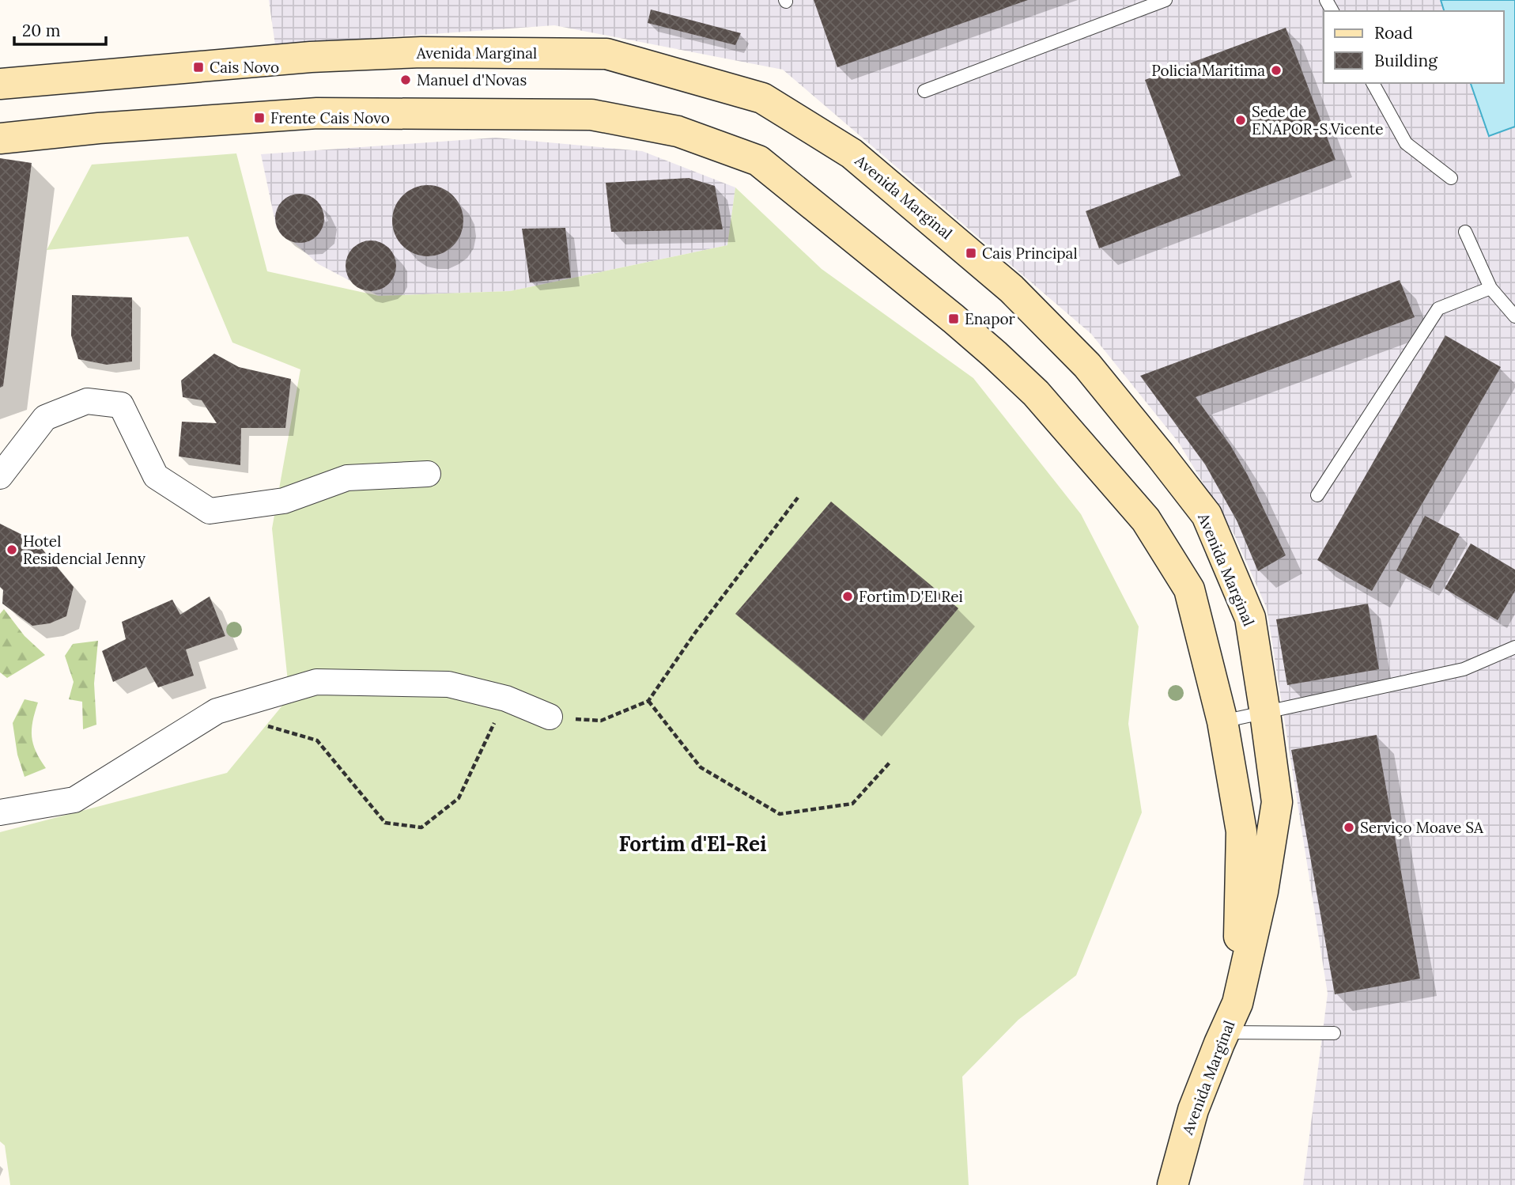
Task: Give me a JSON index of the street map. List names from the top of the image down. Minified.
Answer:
{"streets":{"street":["Avenida Marginal"]},"districts":["Fortim d'El-Rei"],"places":{"transit":["Cais Novo","Frente Cais Novo","Cais Principal","Enapor"],"other":["Policia Maritima","Manuel d'Novas","Sede de ENAPOR-S.Vicente","Hotel Residencial Jenny","Fortim D'El Rei","Serviço Moave SA"]},"legend":["Road","Building"],"scale_bar":"20 m"}
